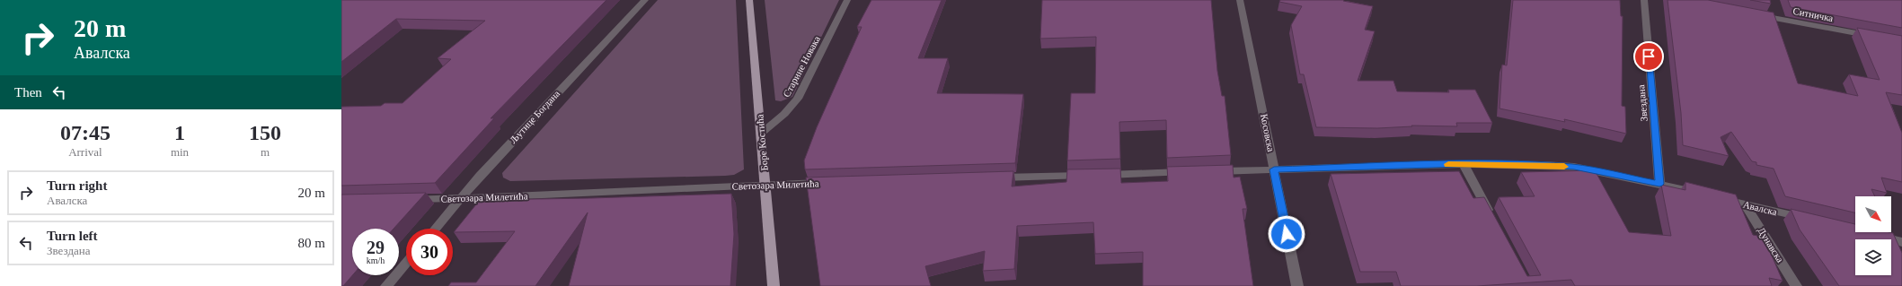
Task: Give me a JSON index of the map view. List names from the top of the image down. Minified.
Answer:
{"streets":{"main road":["Боре Костића"],"street":["Ситничка","Старине Новака","Звездана","Љутице Богдана","Косовска","Светозара Милетића","Авалска","Дунавска"]},"crossings":[["Старине Новака","Боре Костића"],["Љутице Богдана","Светозара Милетића"],["Боре Костића","Светозара Милетића"],["Авалска","Дунавска"]],"north":"bottom right","page":{"turn":["20 m","Авалска"],"then":"Then","eta":["07:45","Arrival","1","min","150","m"],"list":[{"name":"Turn right","note":"Авалска","value":"20 m"},{"name":"Turn left","note":"Звездана","value":"80 m"}],"speed":"29 km/h","limit":"30"}}
